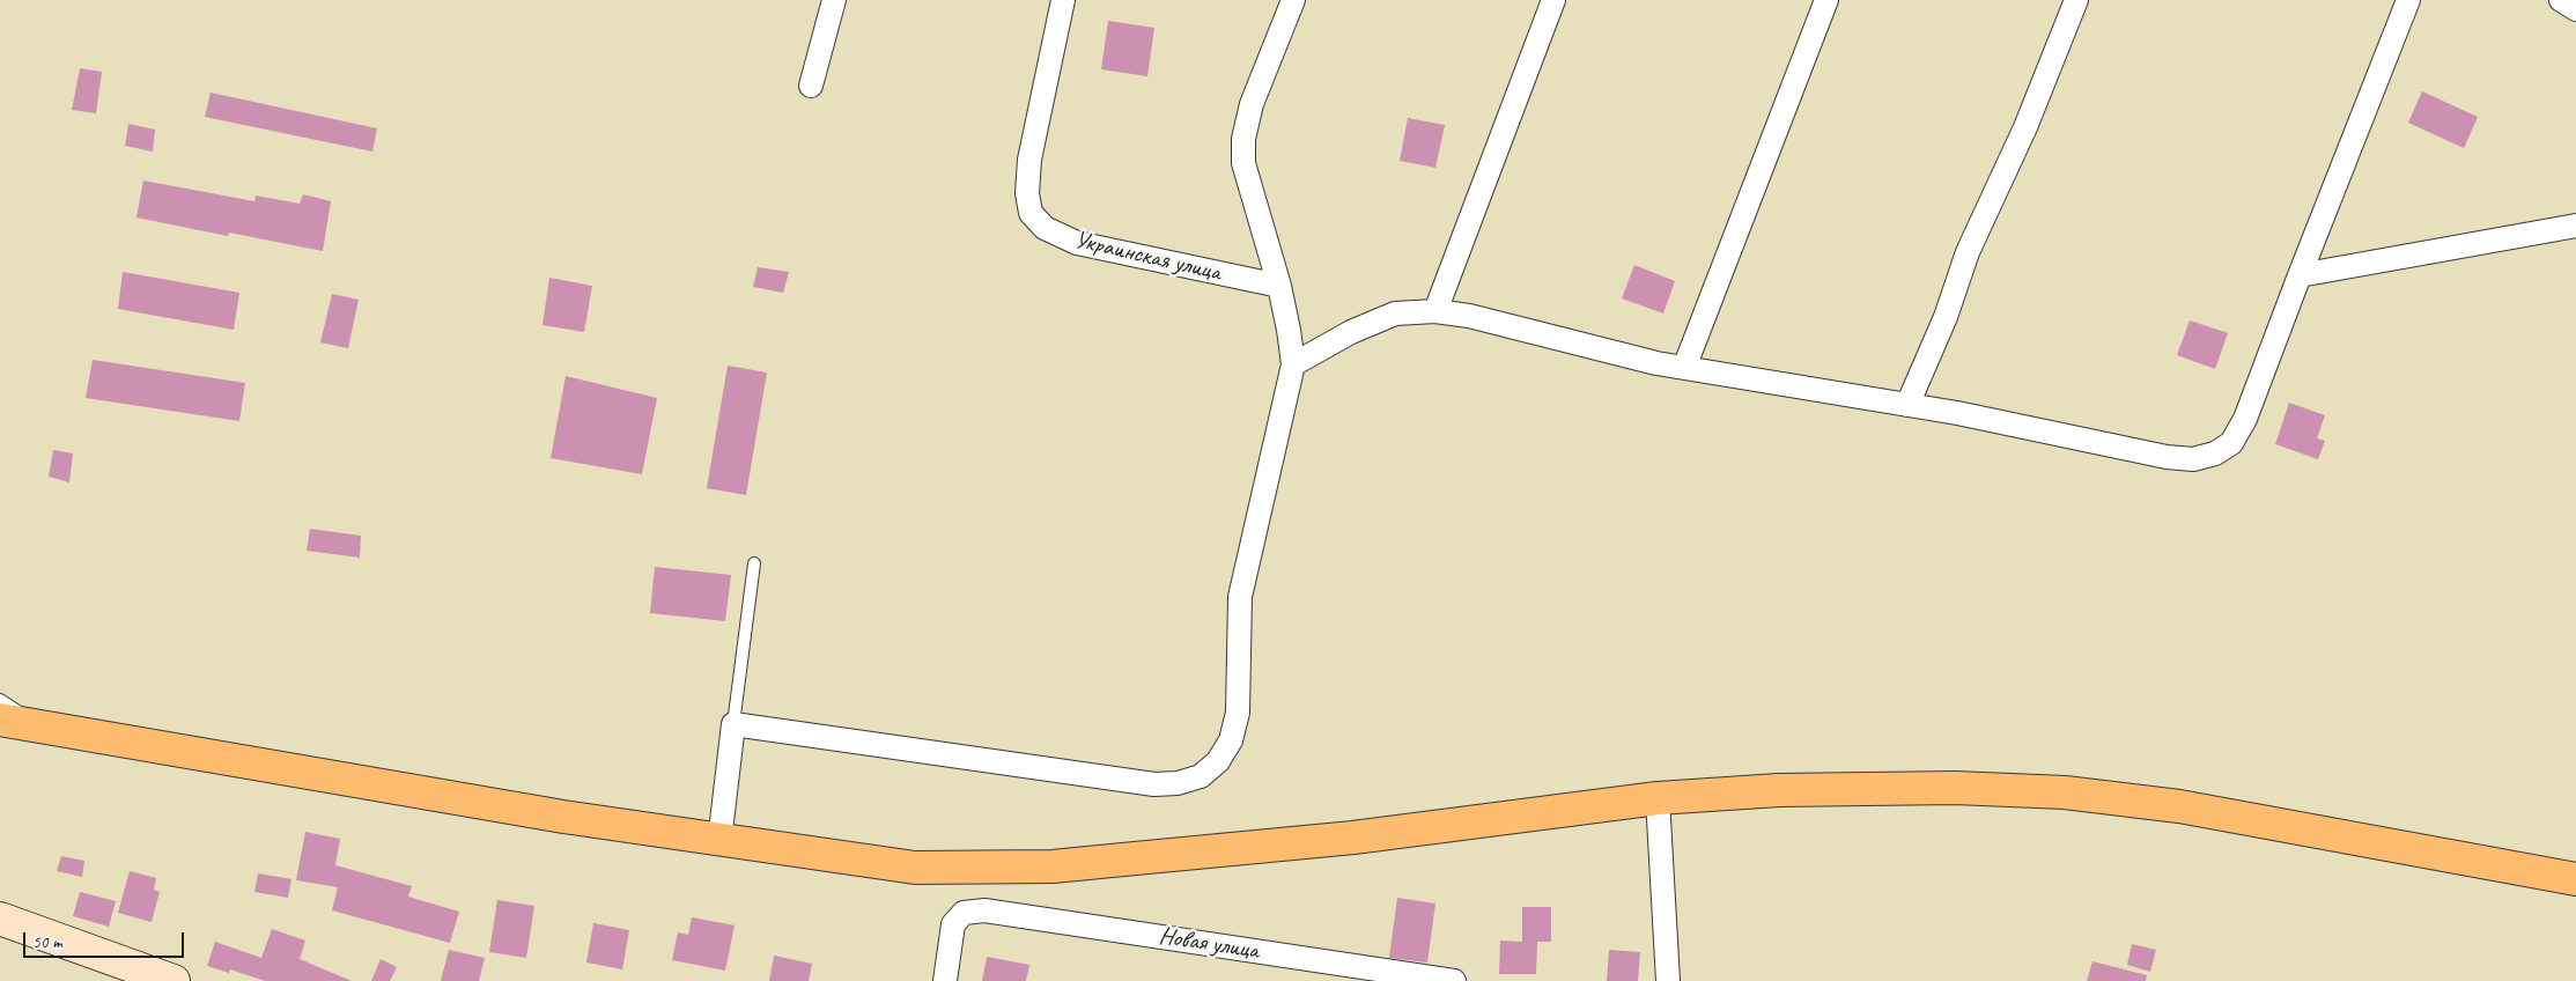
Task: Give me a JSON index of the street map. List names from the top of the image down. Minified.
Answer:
{"streets":{"street":["Украинская улица","Новая улица"]},"scale_bar":"50 m"}
